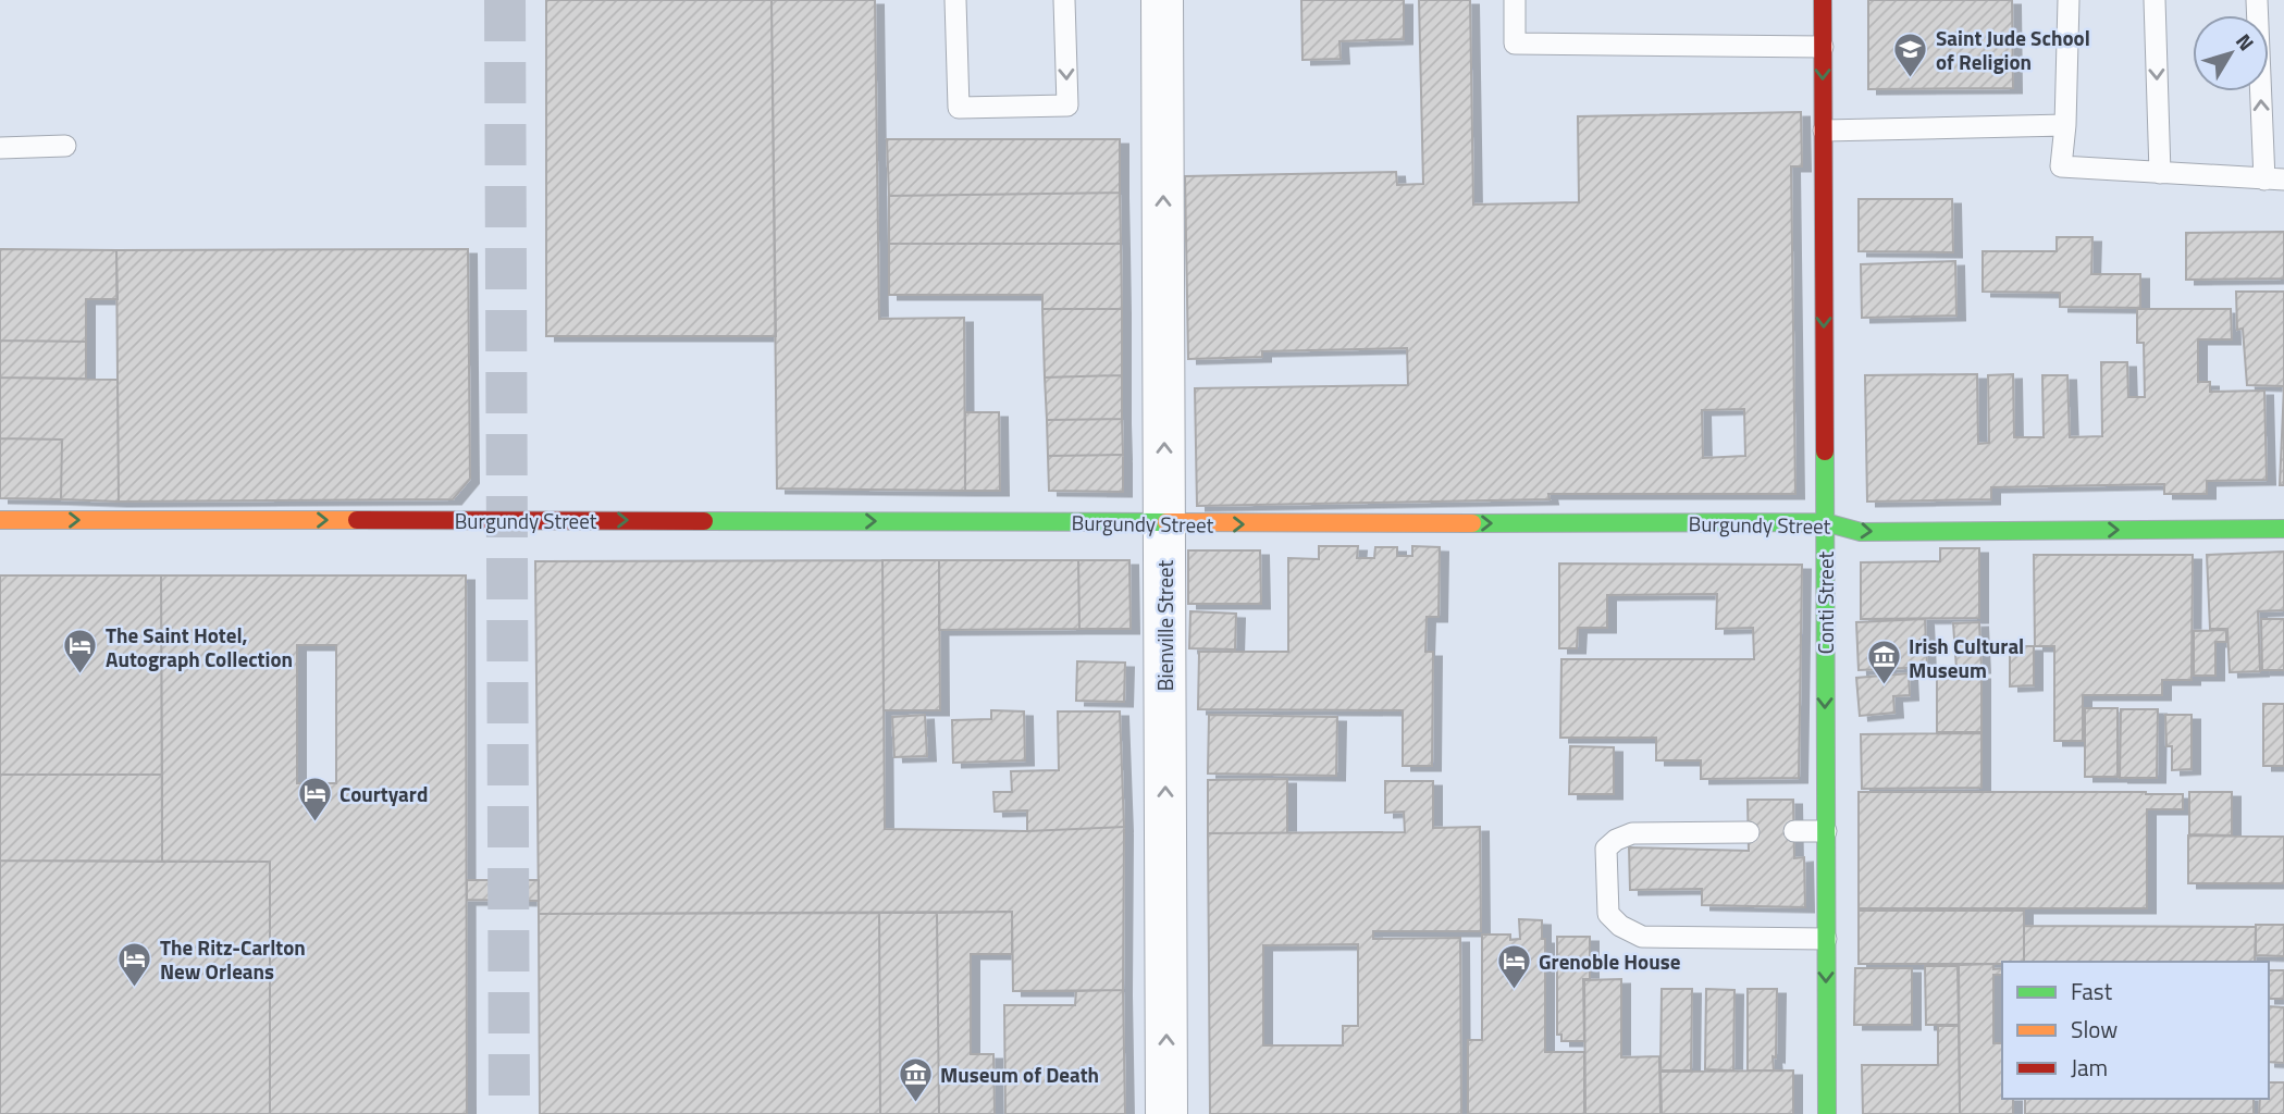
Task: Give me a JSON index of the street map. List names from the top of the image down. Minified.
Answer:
{"streets":{"street":["Burgundy Street","Conti Street","Bienville Street"]},"crossings":[["Burgundy Street","Conti Street"],["Burgundy Street","Bienville Street"]],"one_way":["Burgundy Street","Conti Street","Bienville Street"],"places":{"school or university":["Saint Jude School of Religion"],"hotel":["The Saint Hotel, Autograph Collection","Courtyard","The Ritz-Carlton New Orleans","Grenoble House"],"museum":["Irish Cultural Museum","Museum of Death"]},"legend":["Fast","Slow","Jam"],"north":"top right"}
